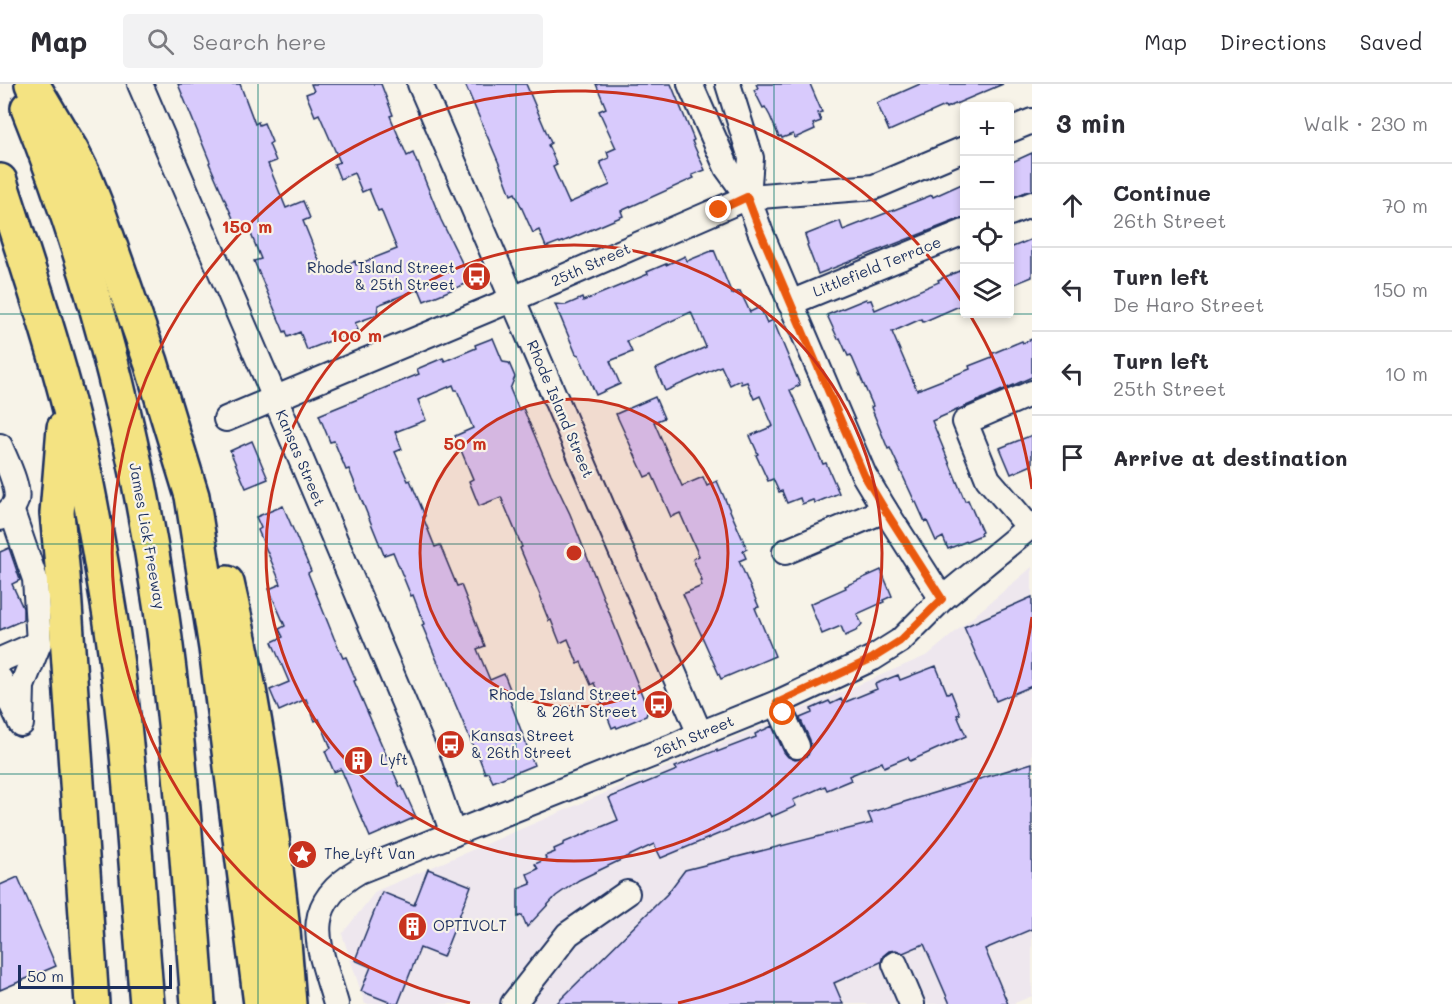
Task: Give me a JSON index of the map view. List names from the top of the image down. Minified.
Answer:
{"streets":{"highway":["James Lick Freeway"],"street":["25th Street","Littlefield Terrace","Rhode Island Street","Kansas Street","26th Street"]},"crossings":[["25th Street","Rhode Island Street"],["25th Street","Kansas Street"],["Rhode Island Street","26th Street"],["Kansas Street","26th Street"]],"places":{"bus stop":["Rhode Island Street & 25th Street","Rhode Island Street & 26th Street","Kansas Street & 26th Street"],"building":["Lyft","OPTIVOLT"],"place":["The Lyft Van"]},"scale_bar":"50 m","page":{"header":"Map","search":"Search here","nav":["Map","Directions","Saved"],"heading":["3 min","Walk · 230 m"],"map_buttons":["+","−"],"list":[["Continue","26th Street","70 m"],["Turn left","De Haro Street","150 m"],["Turn left","25th Street","10 m"],"Arrive at destination"],"scale":"50 m"},"rings":["150 m","100 m","50 m"]}
